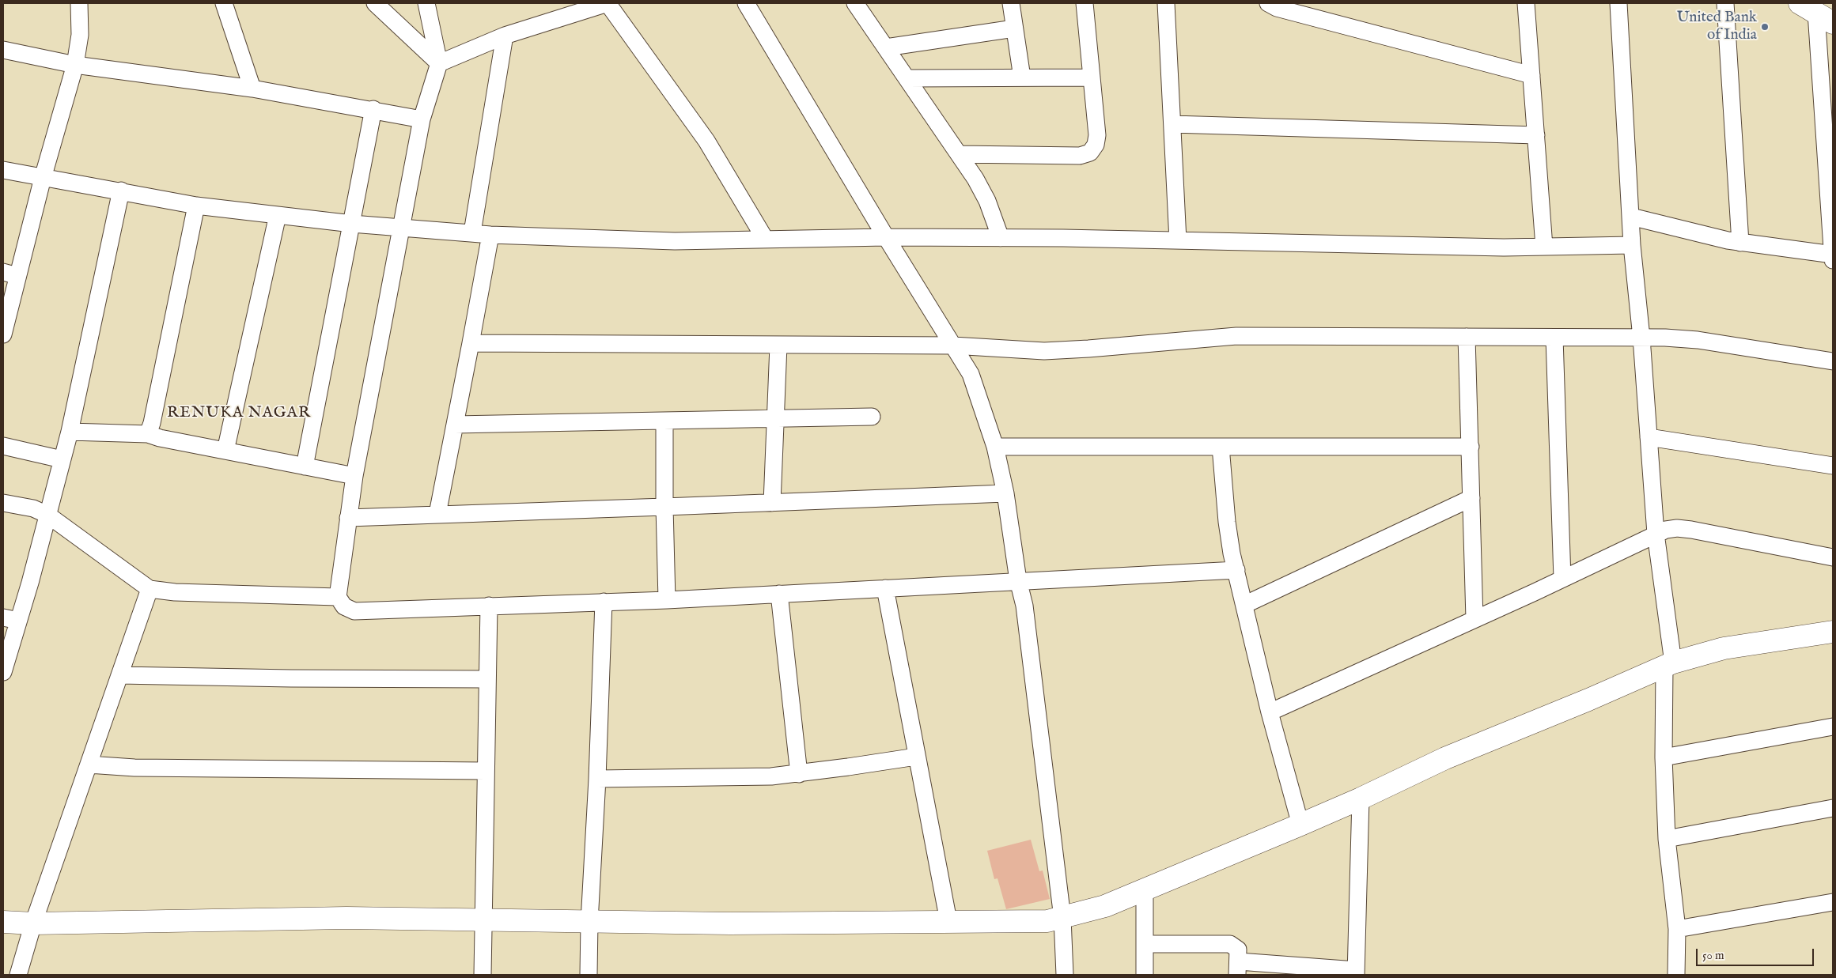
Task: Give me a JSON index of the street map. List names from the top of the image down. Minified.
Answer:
{"districts":["RENUKA NAGAR"],"places":["United Bank of India"],"scale_bar":"50 m"}
